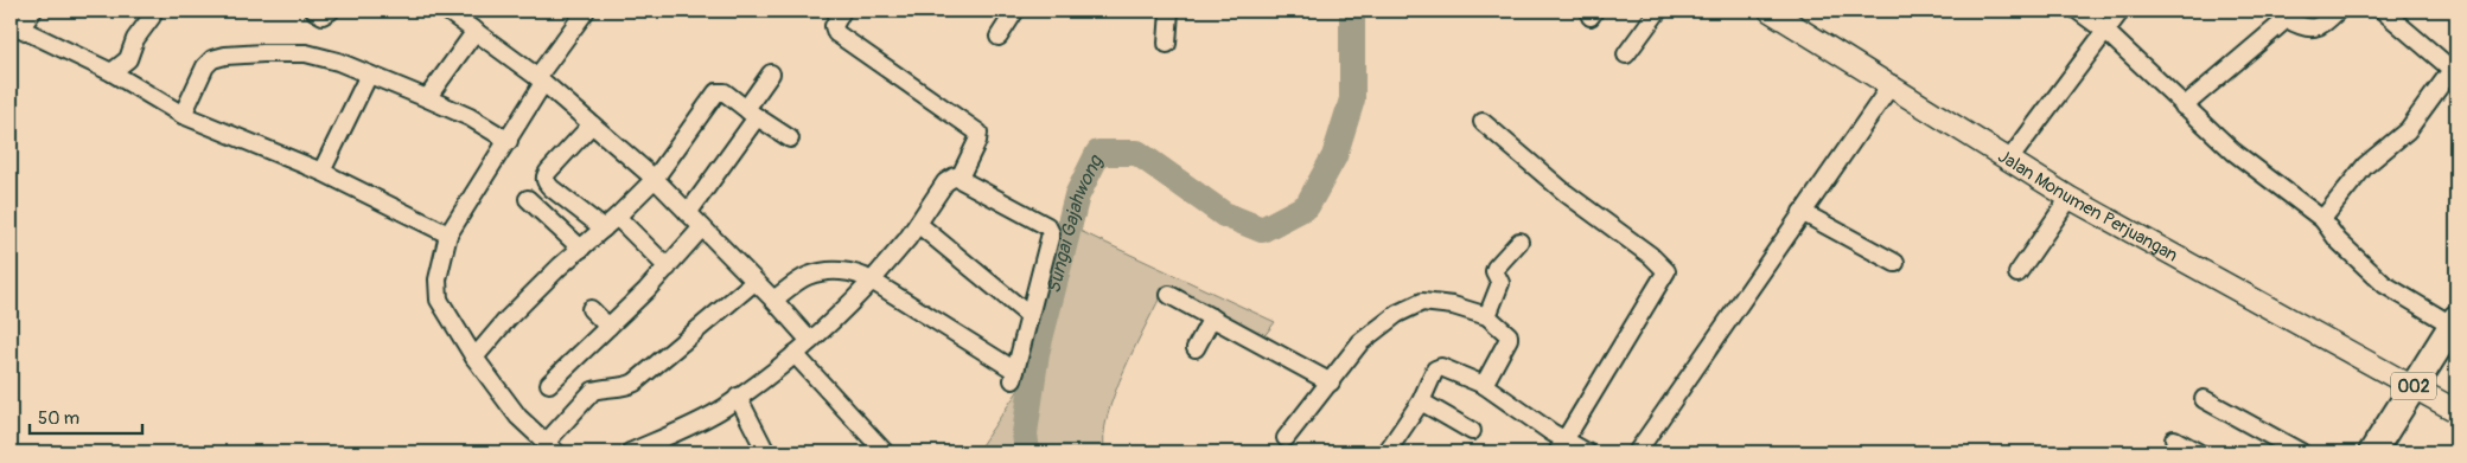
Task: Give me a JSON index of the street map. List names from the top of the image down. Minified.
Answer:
{"streets":{"main road":["002"],"street":["Jalan Monumen Perjuangan"]},"crossings":[["Jalan Monumen Perjuangan","002"]],"water":["Sungai Gajahwong"],"scale_bar":"50 m"}
